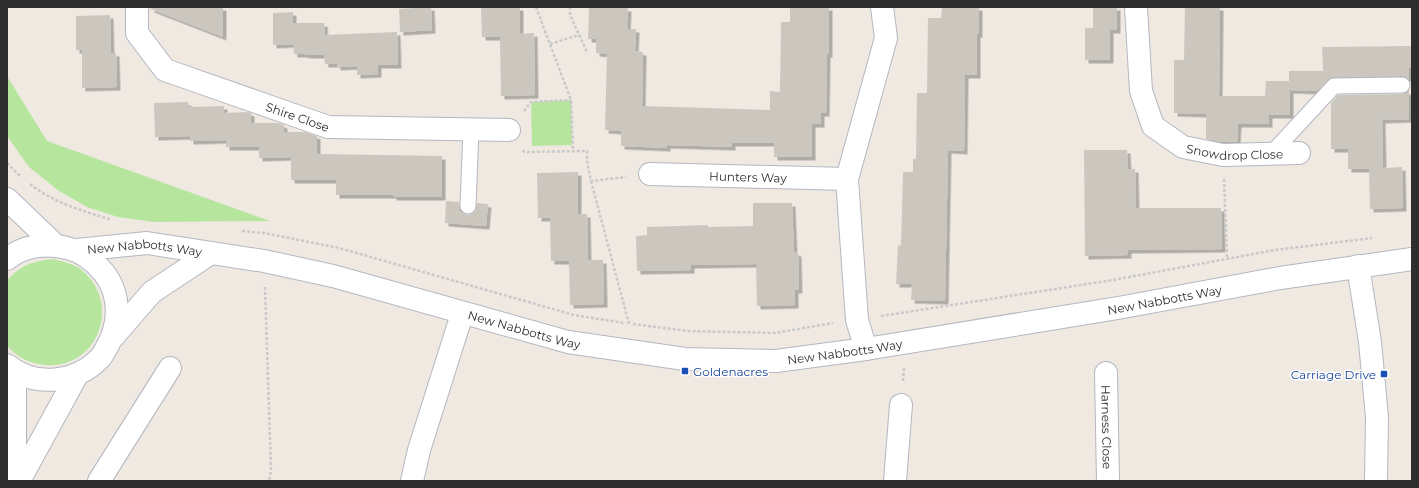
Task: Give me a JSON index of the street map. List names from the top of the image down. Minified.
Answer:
{"streets":{"street":["Shire Close","Snowdrop Close","Hunters Way","New Nabbotts Way","Harness Close"]},"places":{"transit":["Goldenacres","Carriage Drive"]}}
